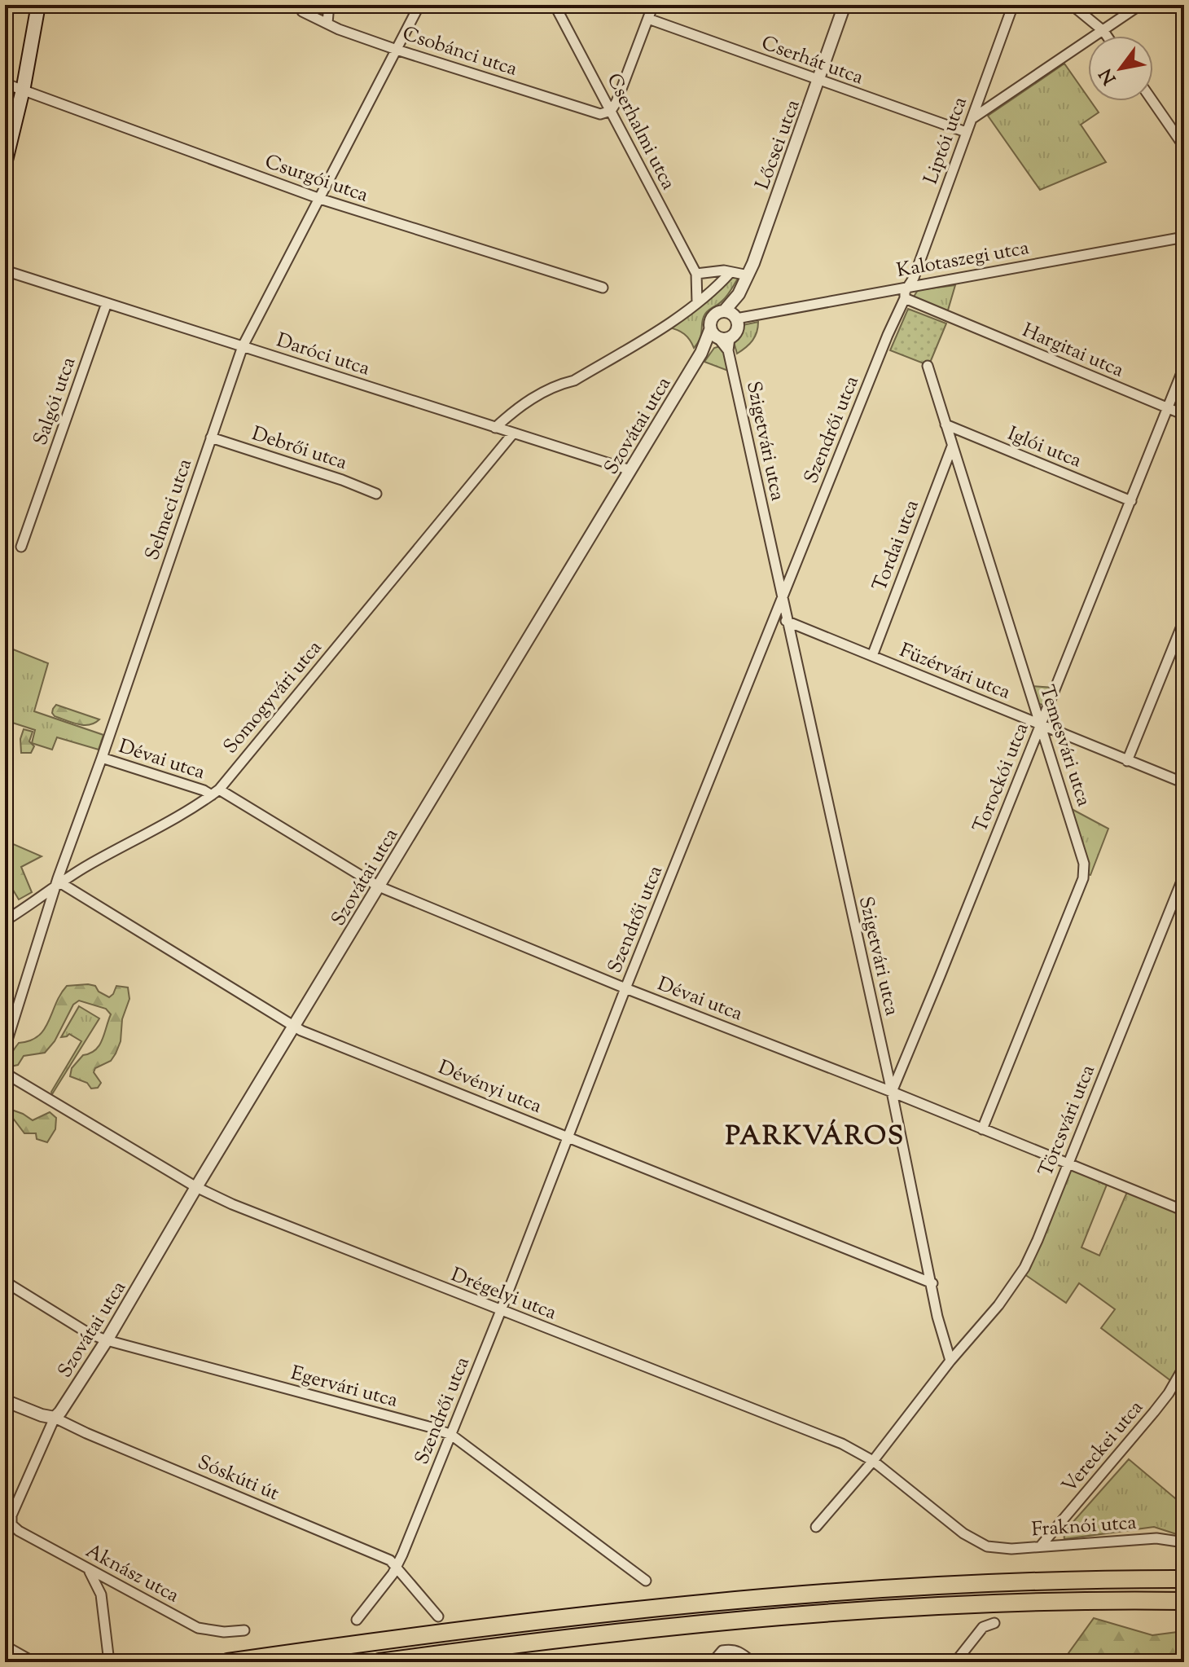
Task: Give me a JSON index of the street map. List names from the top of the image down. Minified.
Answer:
{"streets":{"street":["Csobánci utca","Cserhát utca","Cserhalmi utca","Liptói utca","Lőcsei utca","Csurgói utca","Kalotaszegi utca","Hargitai utca","Daróci utca","Salgói utca","Szovátai utca","Szendrői utca","Szigetvári utca","Iglói utca","Debrői utca","Selmeci utca","Tordai utca","Füzérvári utca","Somogyvári utca","Temesvári utca","Dévai utca","Torockói utca","Dévényi utca","Törcsvári utca","Drégelyi utca","Egervári utca","Vereckei utca","Sóskúti út","Fraknói utca","Aknász utca"]},"crossings":[["Csobánci utca","Cserhalmi utca"],["Csobánci utca","Selmeci utca"],["Cserhát utca","Liptói utca"],["Cserhát utca","Lőcsei utca"],["Liptói utca","Kalotaszegi utca"],["Liptói utca","Szendrői utca"],["Lőcsei utca","Kalotaszegi utca"],["Csurgói utca","Selmeci utca"],["Kalotaszegi utca","Szendrői utca"],["Hargitai utca","Szendrői utca"],["Hargitai utca","Torockói utca"],["Daróci utca","Salgói utca"],["Daróci utca","Szovátai utca"],["Daróci utca","Selmeci utca"],["Daróci utca","Somogyvári utca"],["Szovátai utca","Szigetvári utca"],["Szovátai utca","Dévai utca"],["Szovátai utca","Dévényi utca"],["Szovátai utca","Drégelyi utca"],["Szovátai utca","Egervári utca"],["Szovátai utca","Sóskúti út"],["Szendrői utca","Szigetvári utca"],["Szendrői utca","Dévai utca"],["Szendrői utca","Dévényi utca"],["Szendrői utca","Drégelyi utca"],["Szendrői utca","Egervári utca"],["Szendrői utca","Sóskúti út"],["Szigetvári utca","Füzérvári utca"],["Szigetvári utca","Dévai utca"],["Szigetvári utca","Torockói utca"],["Szigetvári utca","Dévényi utca"],["Szigetvári utca","Törcsvári utca"],["Iglói utca","Temesvári utca"],["Iglói utca","Torockói utca"],["Debrői utca","Selmeci utca"],["Selmeci utca","Somogyvári utca"],["Selmeci utca","Dévai utca"],["Selmeci utca","Dévényi utca"],["Tordai utca","Füzérvári utca"],["Tordai utca","Temesvári utca"],["Füzérvári utca","Temesvári utca"],["Füzérvári utca","Torockói utca"],["Somogyvári utca","Dévai utca"],["Somogyvári utca","Dévényi utca"],["Temesvári utca","Dévai utca"],["Temesvári utca","Torockói utca"],["Dévai utca","Torockói utca"],["Dévai utca","Törcsvári utca"],["Drégelyi utca","Fraknói utca"],["Vereckei utca","Fraknói utca"]],"districts":["PARKVÁROS"],"north":"bottom left"}
